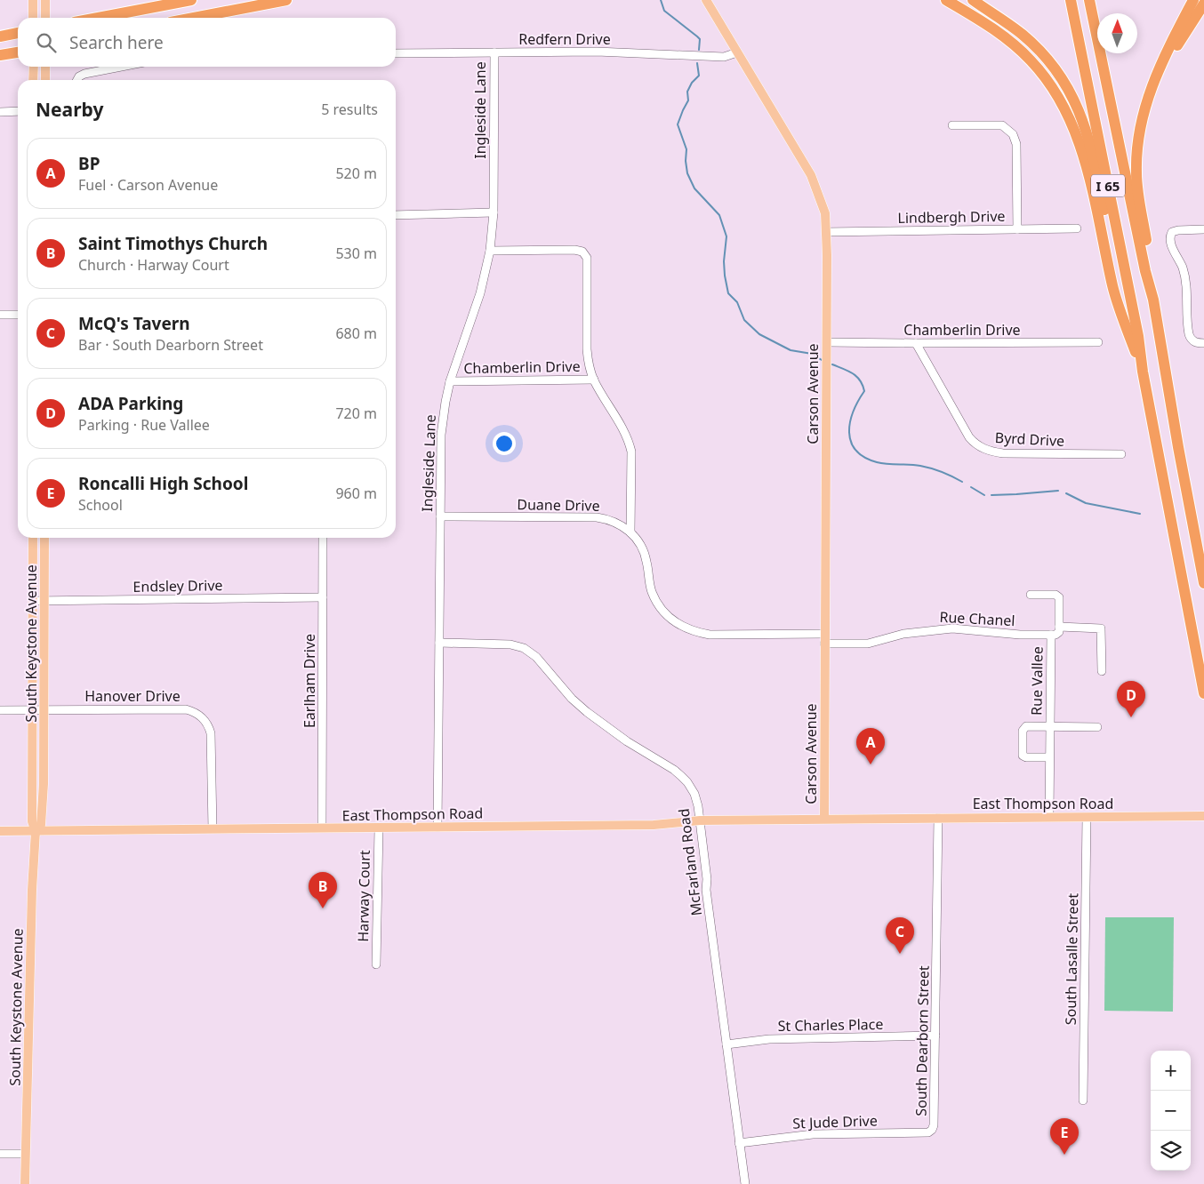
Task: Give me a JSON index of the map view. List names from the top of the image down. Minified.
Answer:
{"streets":{"highway":["I 65"],"main road":["Carson Avenue","South Keystone Avenue","East Thompson Road"],"street":["Redfern Drive","Ingleside Lane","Lindbergh Drive","Chamberlin Drive","Byrd Drive","Duane Drive","Endsley Drive","Rue Chanel","Earlham Drive","Rue Vallee","Hanover Drive","McFarland Road","Harway Court","South Lasalle Street","St Charles Place","South Dearborn Street","St Jude Drive"]},"crossings":[["Redfern Drive","Ingleside Lane"],["Redfern Drive","Carson Avenue"],["Ingleside Lane","Chamberlin Drive"],["Ingleside Lane","Duane Drive"],["Ingleside Lane","East Thompson Road"],["Ingleside Lane","McFarland Road"],["Lindbergh Drive","Carson Avenue"],["Chamberlin Drive","Carson Avenue"],["Chamberlin Drive","Byrd Drive"],["Carson Avenue","Duane Drive"],["Carson Avenue","Rue Chanel"],["Carson Avenue","East Thompson Road"],["Endsley Drive","South Keystone Avenue"],["Endsley Drive","Earlham Drive"],["Rue Chanel","Rue Vallee"],["South Keystone Avenue","Hanover Drive"],["South Keystone Avenue","East Thompson Road"],["Earlham Drive","East Thompson Road"],["Rue Vallee","East Thompson Road"],["Hanover Drive","East Thompson Road"],["East Thompson Road","McFarland Road"],["East Thompson Road","Harway Court"],["East Thompson Road","South Lasalle Street"],["East Thompson Road","South Dearborn Street"],["McFarland Road","St Charles Place"],["McFarland Road","St Jude Drive"],["St Charles Place","South Dearborn Street"],["South Dearborn Street","St Jude Drive"]],"north":"top","page":{"search":"Search here","heading":["Nearby","5 results"],"list":[{"mark":"A","name":"BP","note":"Fuel · Carson Avenue","value":"520 m"},{"mark":"B","name":"Saint Timothys Church","note":"Church · Harway Court","value":"530 m"},{"mark":"C","name":"McQ's Tavern","note":"Bar · South Dearborn Street","value":"680 m"},{"mark":"D","name":"ADA Parking","note":"Parking · Rue Vallee","value":"720 m"},{"mark":"E","name":"Roncalli High School","note":"School","value":"960 m"}],"pins":["D","A","B","C","E"],"map_buttons":["+","−"]}}
